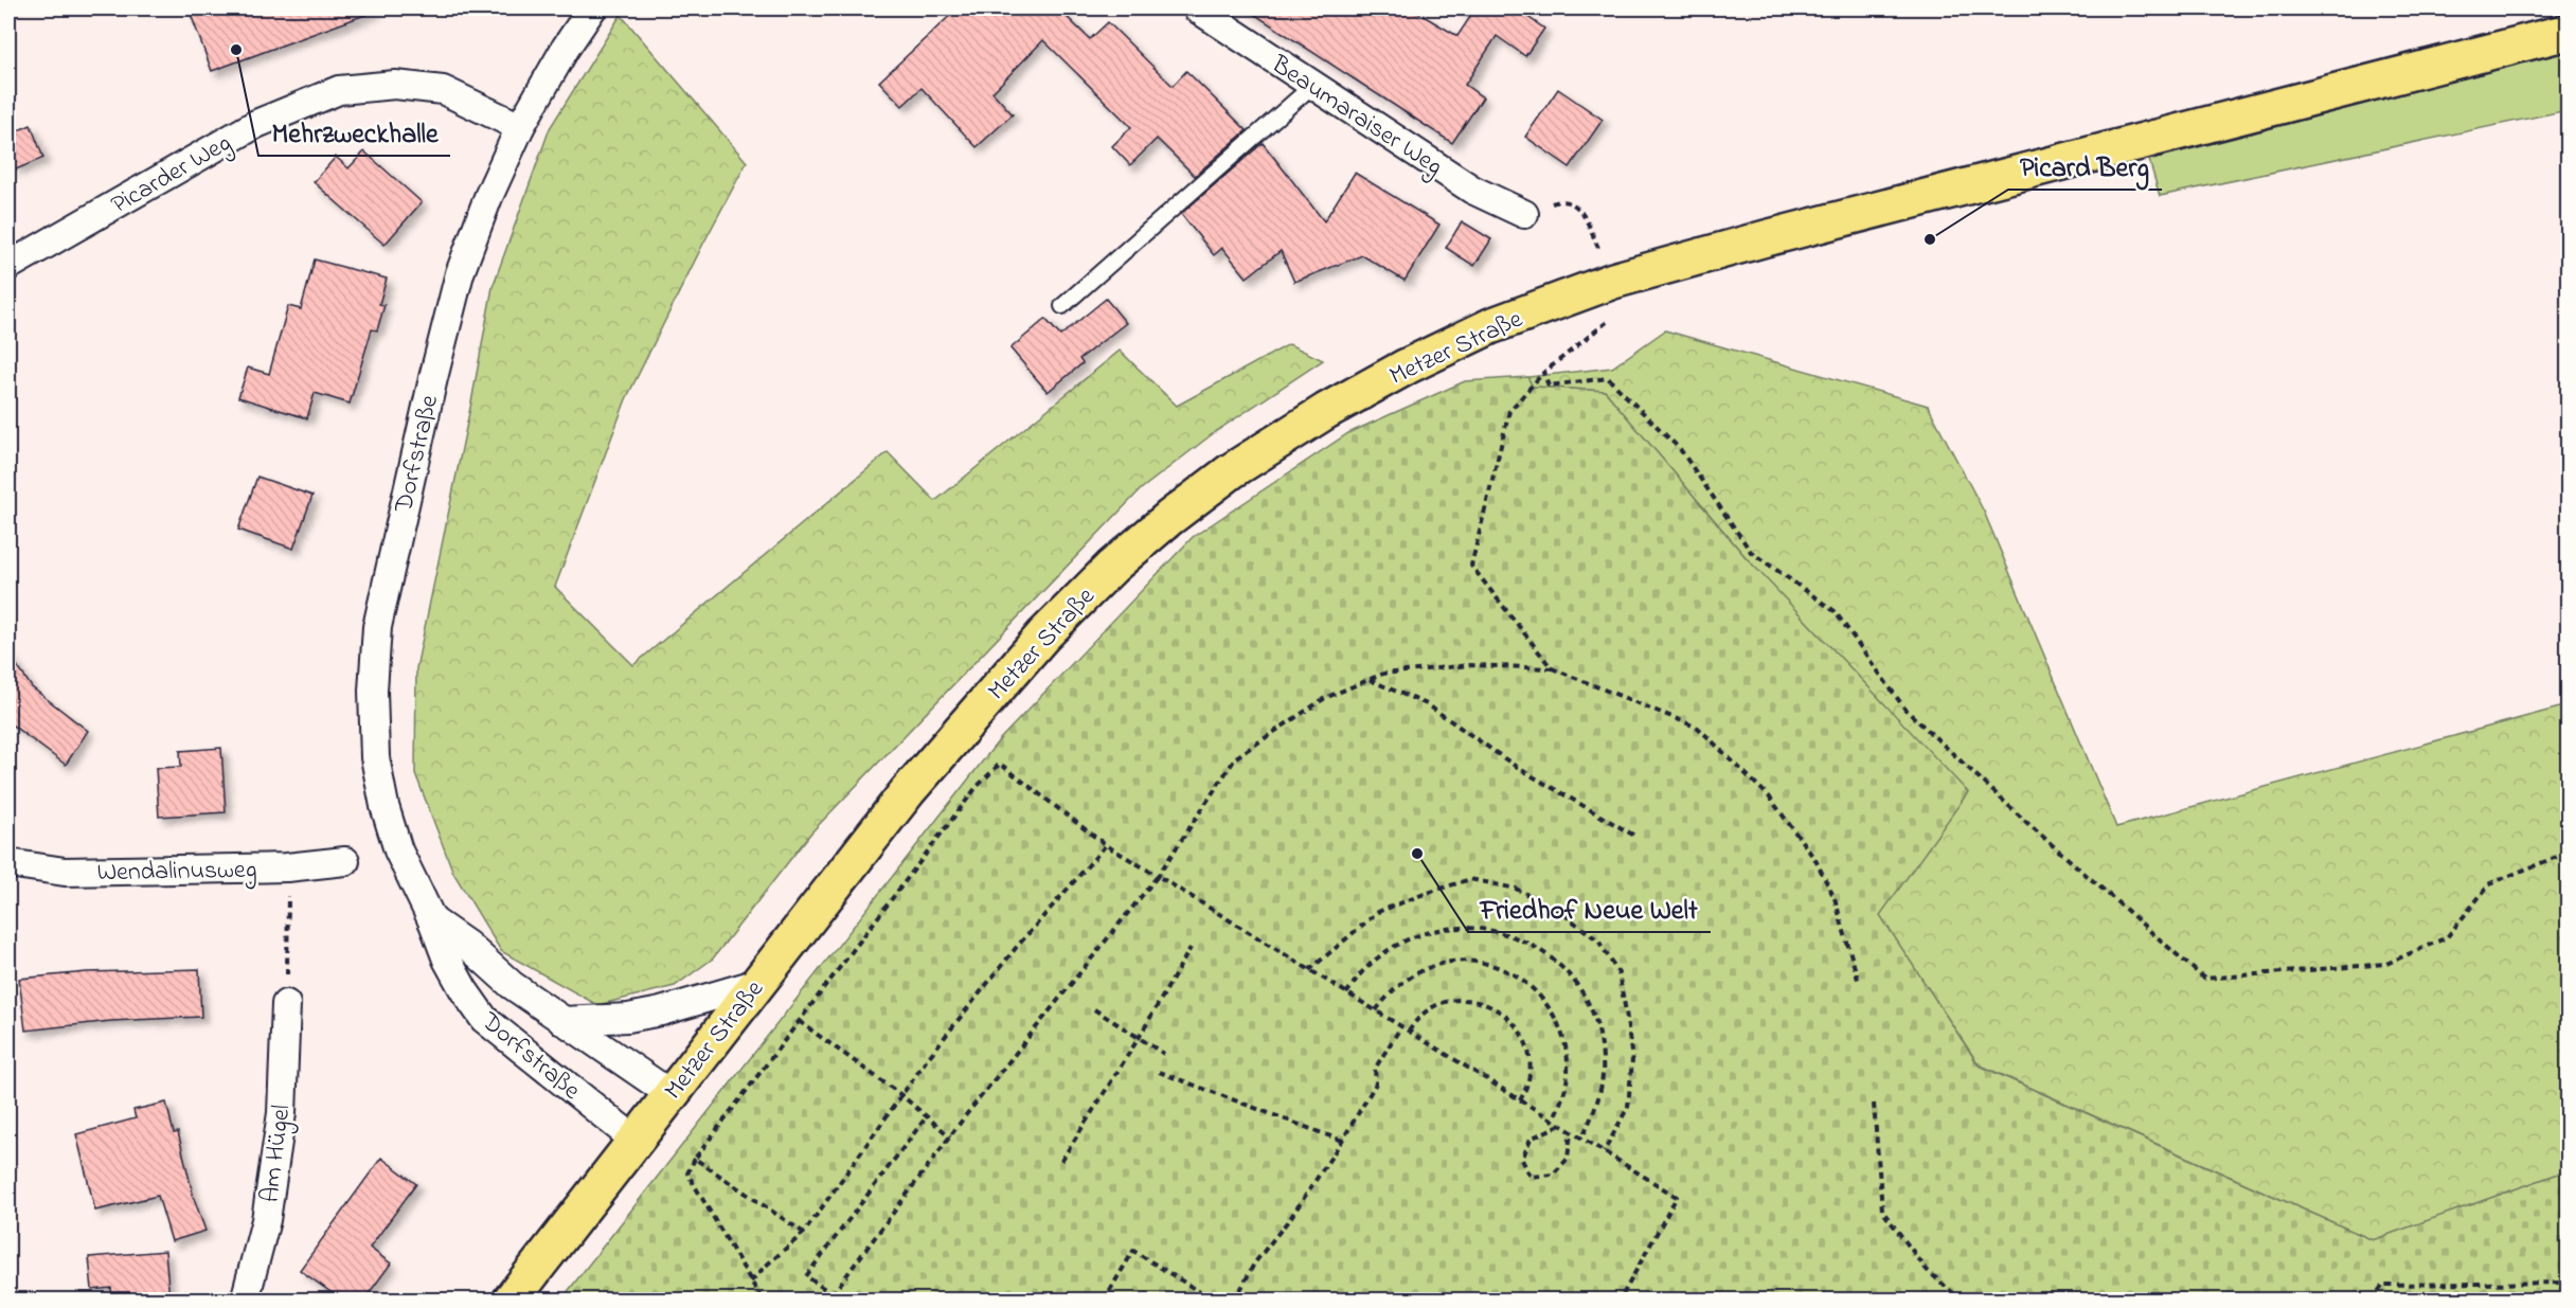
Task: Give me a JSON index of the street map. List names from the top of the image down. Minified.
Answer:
{"streets":{"main road":["Metzer Straße"],"street":["Beaumaraiser Weg","Picarder Weg","Dorfstraße","Wendalinusweg","Am Hügel"]},"crossings":[["Picarder Weg","Dorfstraße"],["Metzer Straße","Dorfstraße"]],"places":["Mehrzweckhalle","Picard Berg","Friedhof Neue Welt"]}
